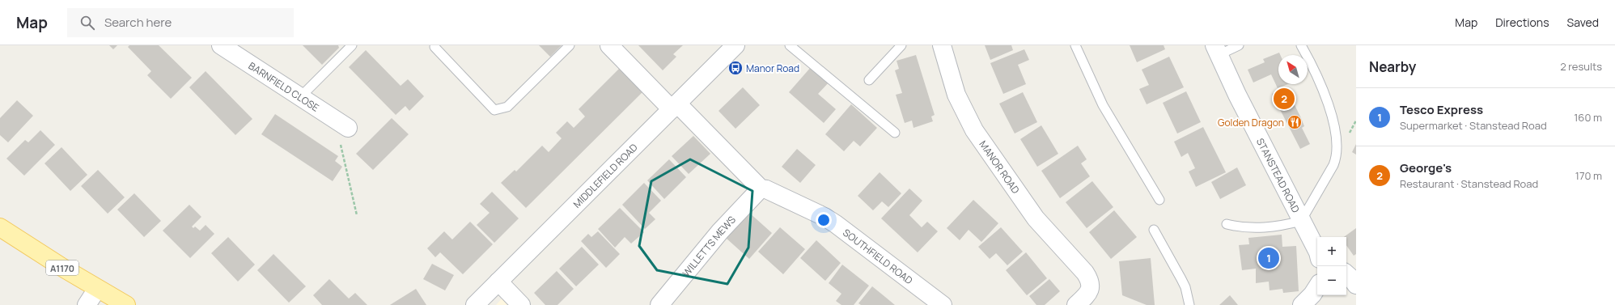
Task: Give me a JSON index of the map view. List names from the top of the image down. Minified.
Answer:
{"streets":{"main road":["A1170"],"street":["BARNFIELD CLOSE","MANOR ROAD","MIDDLEFIELD ROAD","STANSTEAD ROAD","WILLETTS MEWS","SOUTHFIELD ROAD"]},"crossings":[["MIDDLEFIELD ROAD","SOUTHFIELD ROAD"],["WILLETTS MEWS","SOUTHFIELD ROAD"]],"places":{"bus stop":["Manor Road"],"restaurant":["Golden Dragon"]},"north":"top left","page":{"header":"Map","search":"Search here","nav":["Map","Directions","Saved"],"heading":["Nearby","2 results"],"pins":["2","1"],"list":[{"mark":"1","name":"Tesco Express","note":"Supermarket · Stanstead Road","value":"160 m"},{"mark":"2","name":"George's","note":"Restaurant · Stanstead Road","value":"170 m"}],"map_buttons":["+","−"]}}
